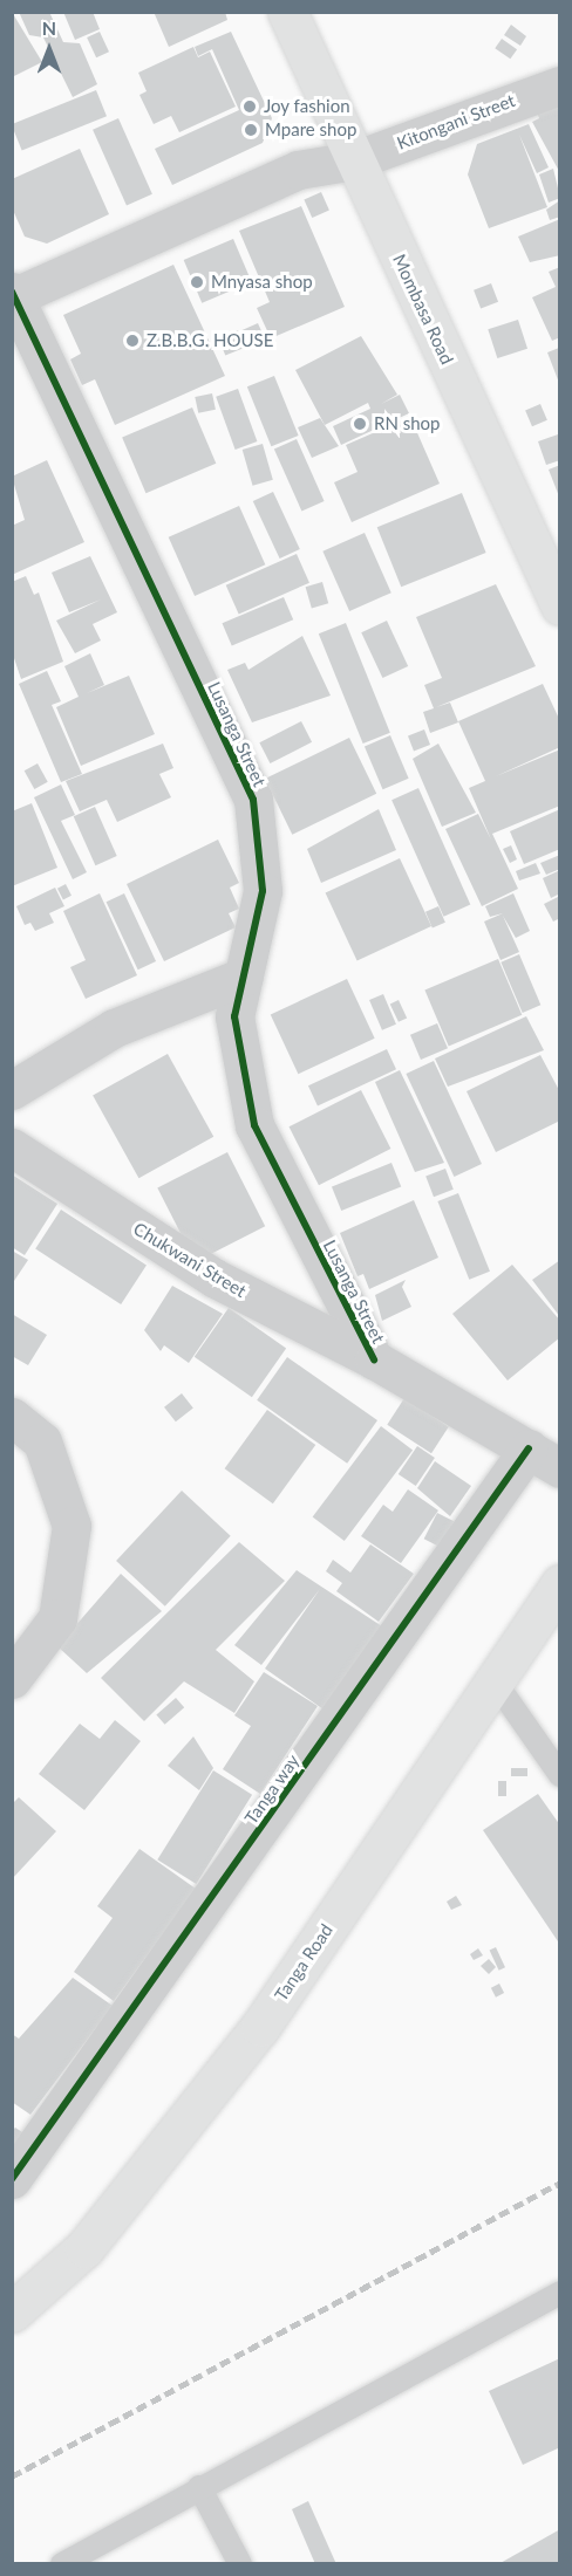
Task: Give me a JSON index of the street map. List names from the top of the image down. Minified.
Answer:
{"streets":{"highway":["Mombasa Road","Tanga Road"],"street":["Kitongani Street","Lusanga Street","Chukwani Street","Tanga way"]},"crossings":[["Kitongani Street","Mombasa Road"],["Kitongani Street","Lusanga Street"],["Lusanga Street","Chukwani Street"],["Chukwani Street","Tanga way"]],"places":["Joy fashion","Mpare shop","Mnyasa shop","Z.B.B.G. HOUSE","RN shop"],"north":"top"}
